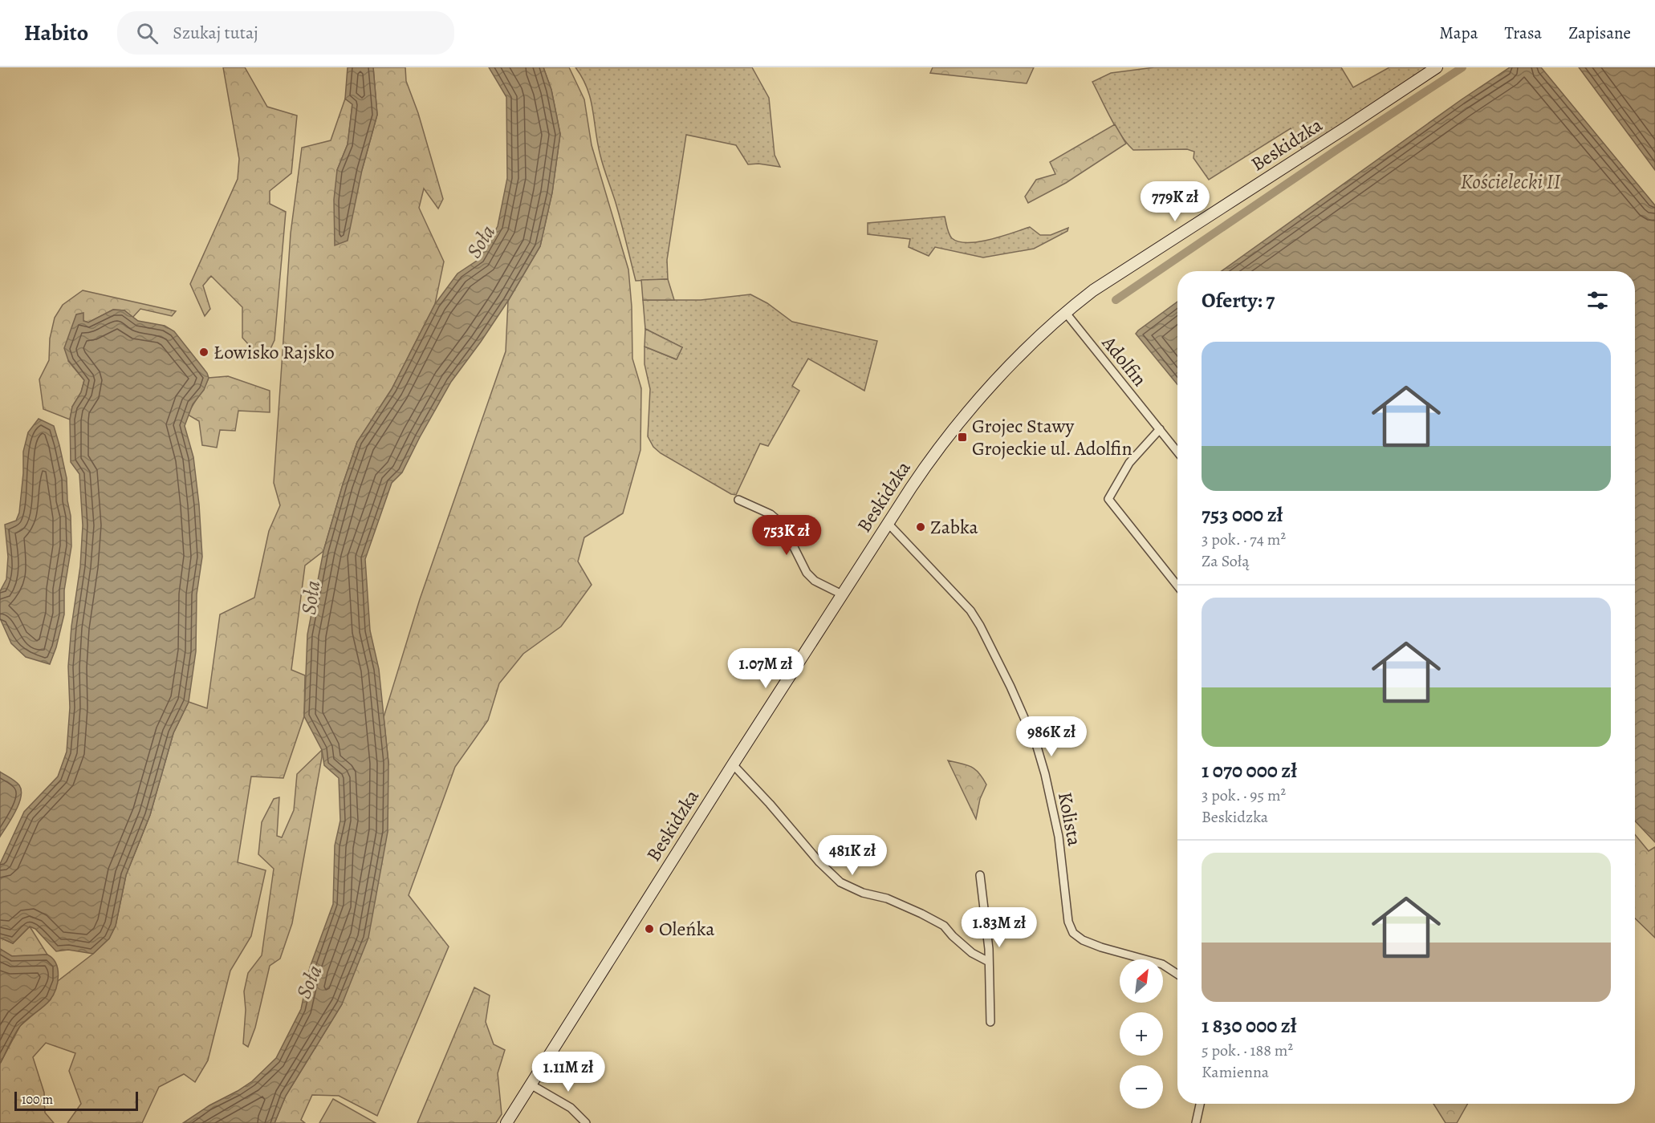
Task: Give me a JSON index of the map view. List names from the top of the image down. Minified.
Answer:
{"streets":{"main road":["Beskidzka"],"street":["Adolfin","Kolista"]},"crossings":[["Beskidzka","Adolfin"],["Beskidzka","Kolista"]],"water":["Kościelecki II","Soła"],"places":{"other":["Łowisko Rajsko","Zabka","Oleńka"],"transit":["Grojec Stawy Grojeckie ul. Adolfin"]},"scale_bar":"100 m","north":"top right","page":{"header":"Habito","search":"Szukaj tutaj","nav":["Mapa","Trasa","Zapisane"],"price":["779K zł","753K zł","1.07M zł","986K zł","481K zł","1.83M zł","1.11M zł"],"heading":"Oferty: 7","list":[{"name":"753 000 zł","note":"3 pok. · 74 m² · Za Sołą"},{"name":"1 070 000 zł","note":"3 pok. · 95 m² · Beskidzka"},{"name":"1 830 000 zł","note":"5 pok. · 188 m² · Kamienna"}],"map_buttons":["+","−"],"scale":"100 m"}}
